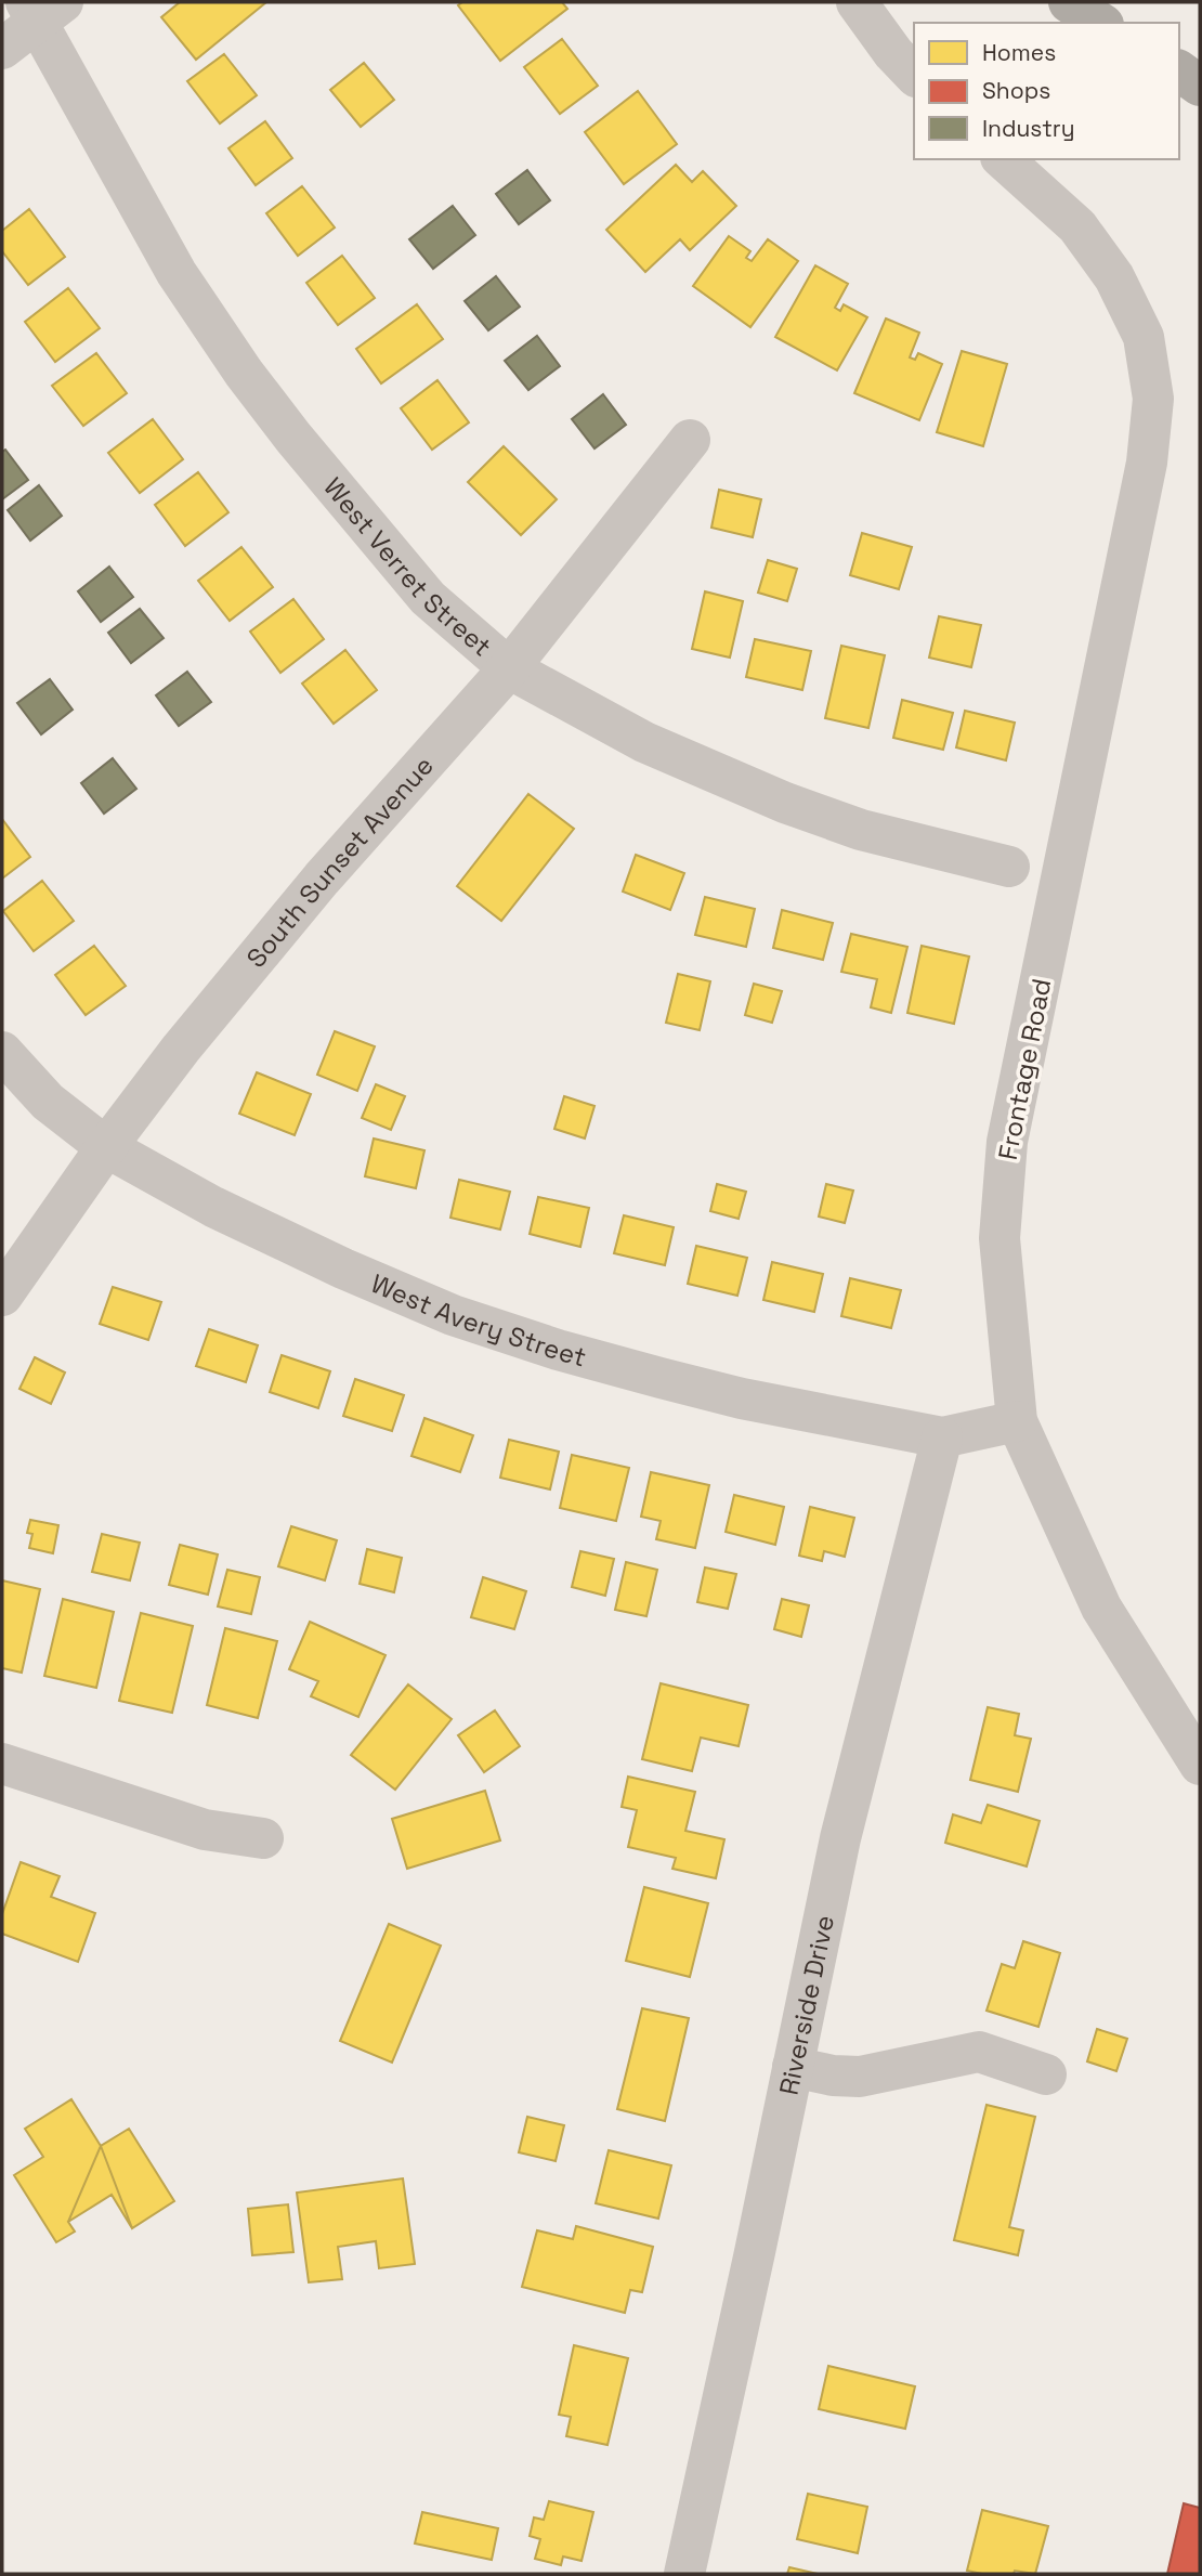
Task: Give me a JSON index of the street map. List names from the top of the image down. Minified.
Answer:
{"streets":{"street":["West Verret Street","South Sunset Avenue","Frontage Road","West Avery Street","Riverside Drive"]},"crossings":[["West Verret Street","South Sunset Avenue"],["South Sunset Avenue","West Avery Street"],["Frontage Road","West Avery Street"],["West Avery Street","Riverside Drive"]],"legend":["Homes","Shops","Industry"]}
